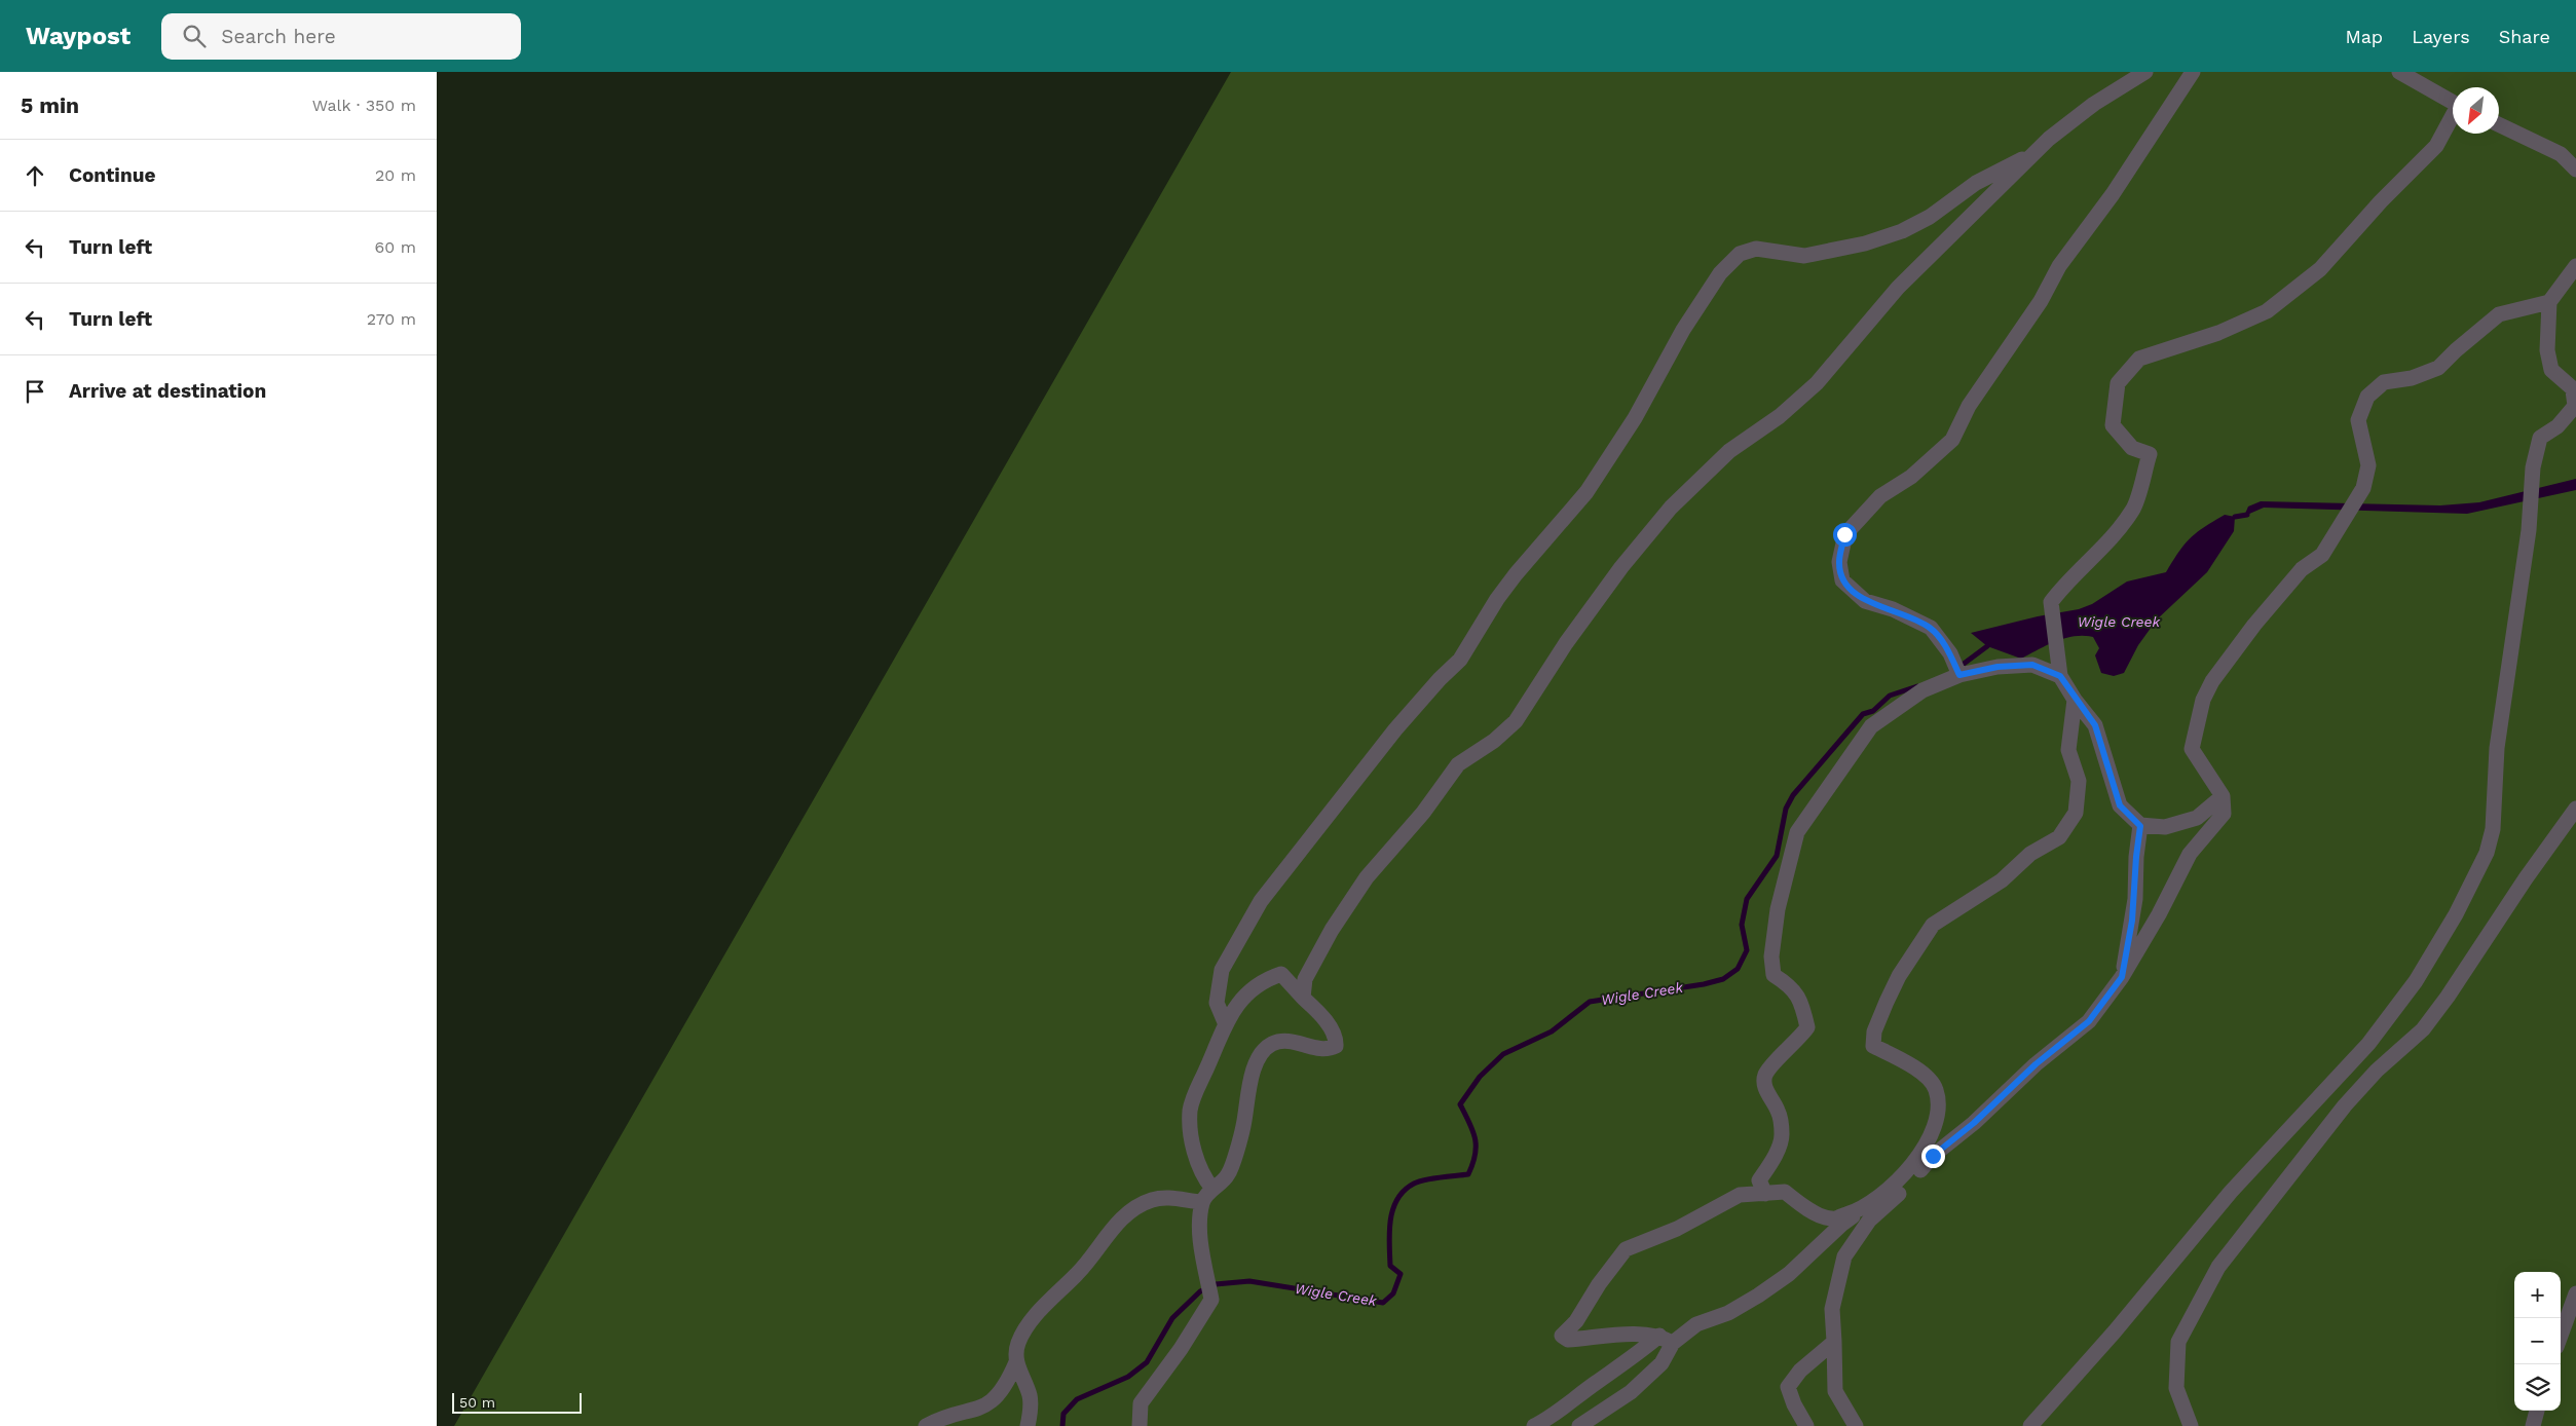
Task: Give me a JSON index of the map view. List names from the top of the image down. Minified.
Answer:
{"water":["Wigle Creek"],"scale_bar":"50 m","north":"bottom left","page":{"header":"Waypost","search":"Search here","nav":["Map","Layers","Share"],"heading":["5 min","Walk · 350 m"],"list":[["Continue","20 m"],["Turn left","60 m"],["Turn left","270 m"],"Arrive at destination"],"map_buttons":["+","−"],"scale":"50 m"}}
